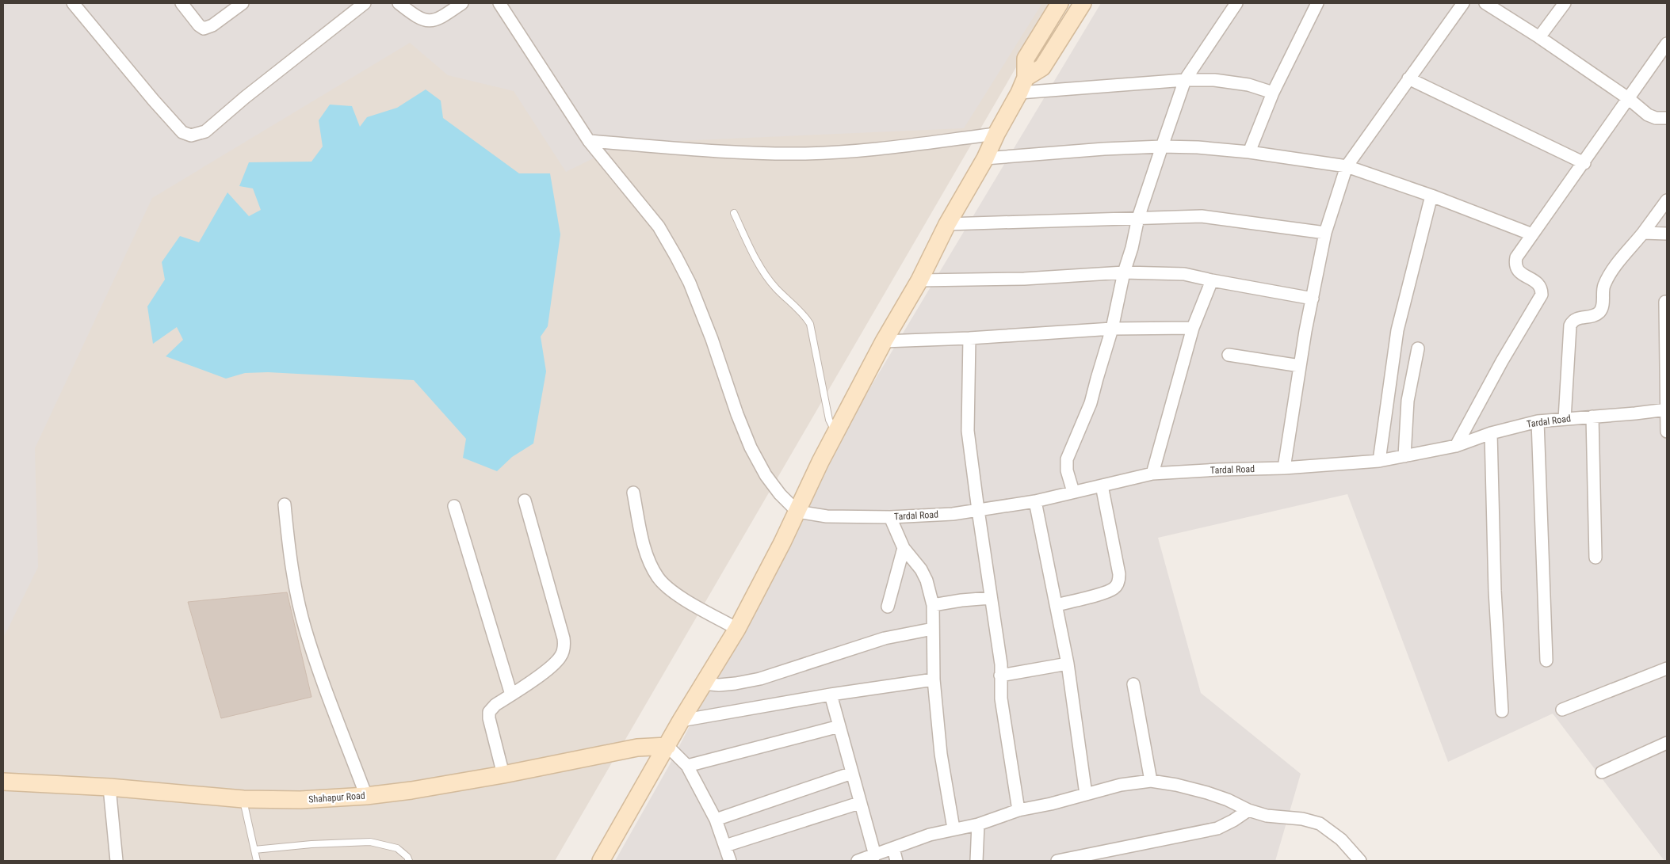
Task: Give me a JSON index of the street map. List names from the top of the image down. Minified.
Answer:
{"streets":{"main road":["Shahapur Road"],"street":["Tardal Road"]}}
